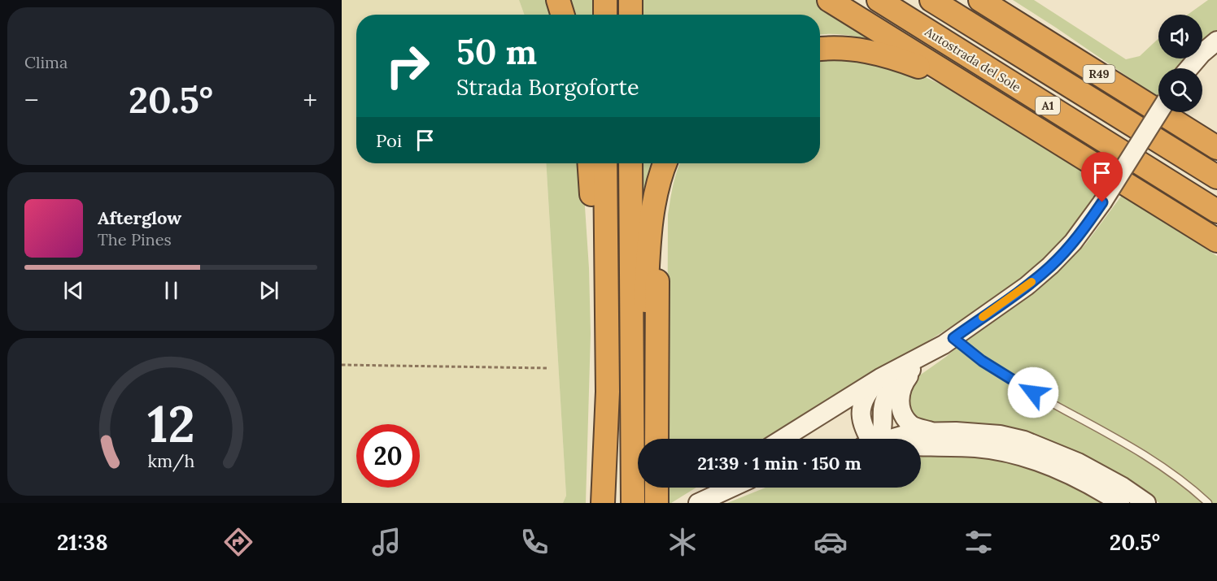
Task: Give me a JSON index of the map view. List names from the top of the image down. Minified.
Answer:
{"streets":{"highway":["Autostrada del Sole","R49","A1"]},"page":{"tile":"Clima","turn":["50 m","Strada Borgoforte"],"heat":["−","20.5°","+"],"then":"Poi","song":["Afterglow","The Pines"],"limit":"20","trip":"21:39 · 1 min · 150 m","tabs":["21:38","20.5°"],"gauge":["12","km/h"]}}
